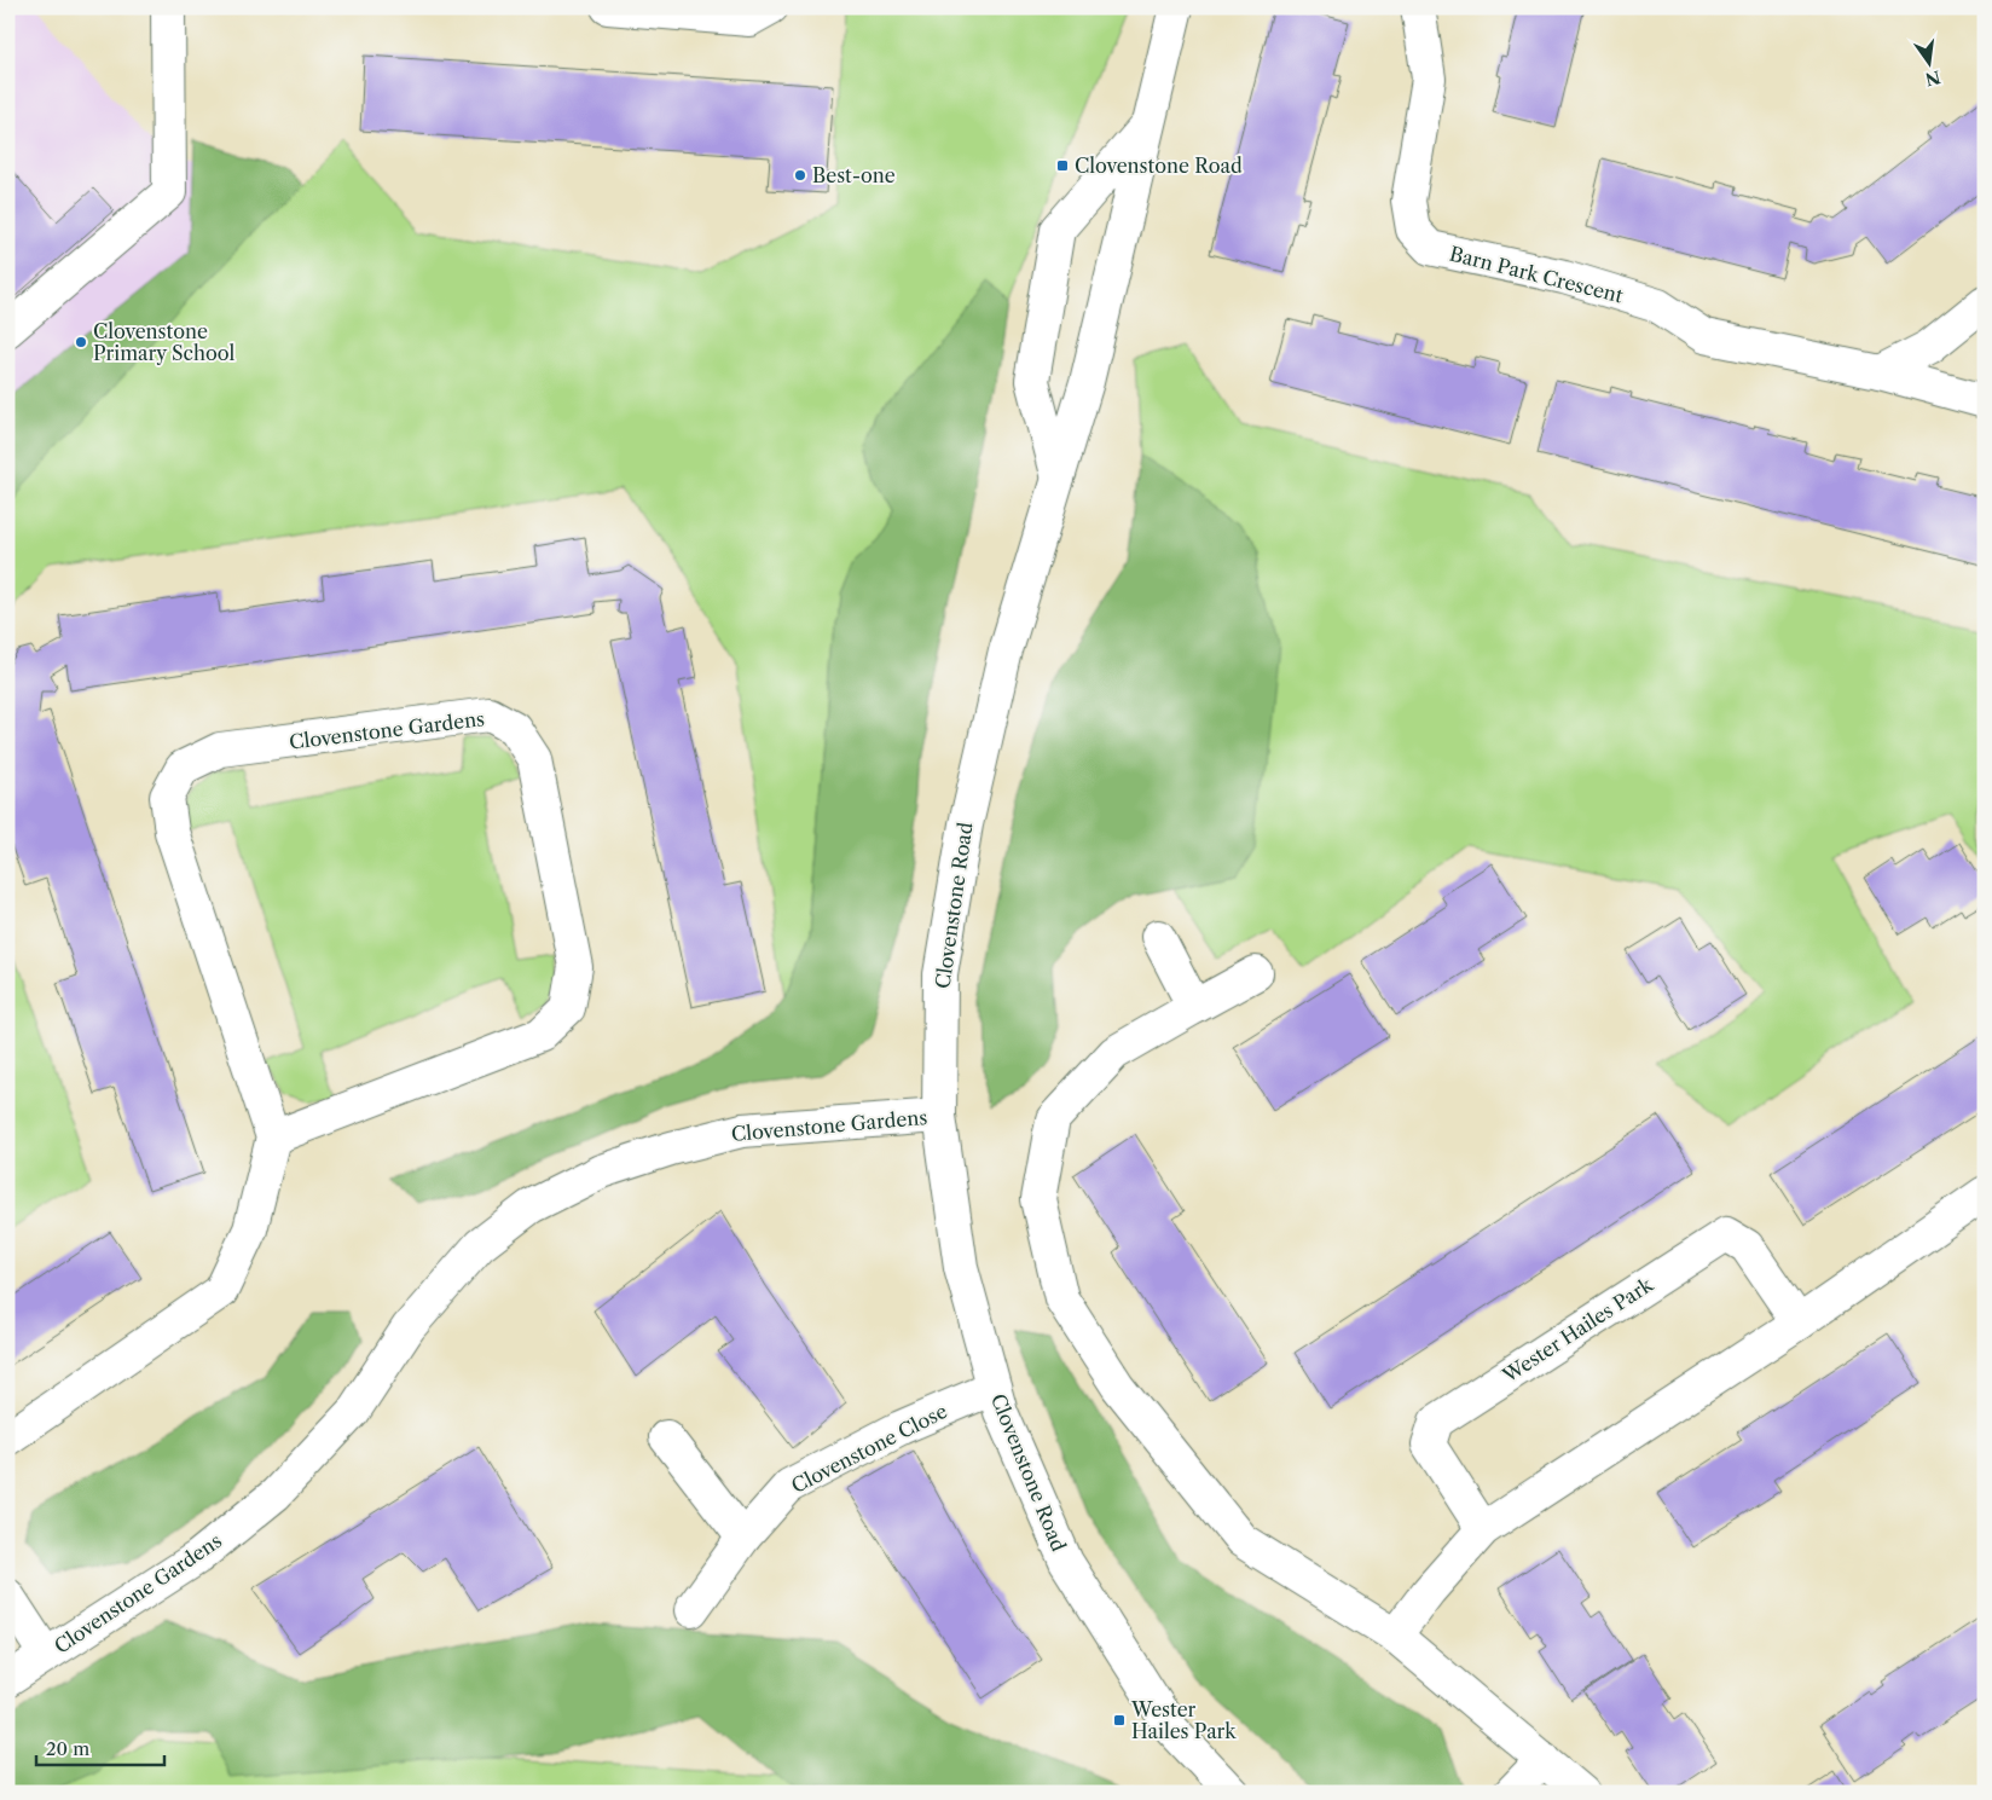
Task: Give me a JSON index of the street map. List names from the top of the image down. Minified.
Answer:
{"streets":{"street":["Barn Park Crescent","Clovenstone Gardens","Clovenstone Road","Wester Hailes Park","Clovenstone Close"]},"crossings":[["Clovenstone Gardens","Clovenstone Road"],["Clovenstone Road","Clovenstone Close"]],"places":{"transit":["Clovenstone Road","Wester Hailes Park"],"other":["Best-one","Clovenstone Primary School"]},"scale_bar":"20 m","north":"bottom"}
